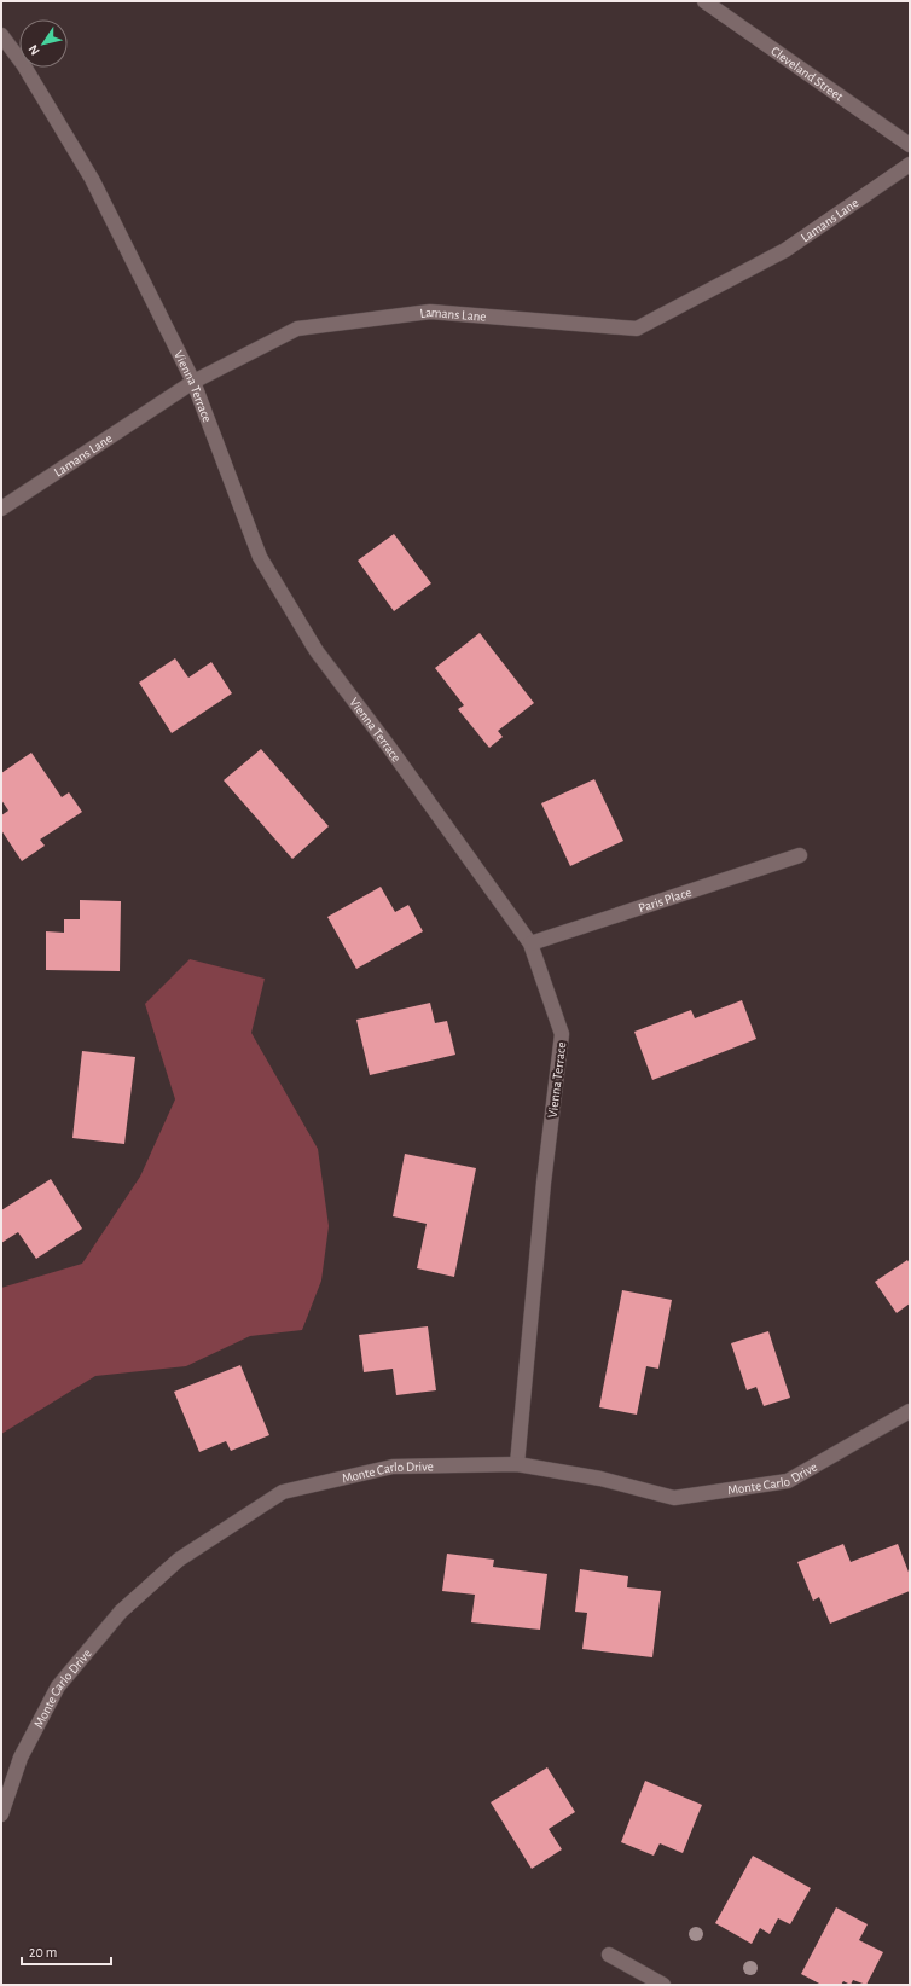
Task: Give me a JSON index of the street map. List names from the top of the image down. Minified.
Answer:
{"streets":{"street":["Cleveland Street","Lamans Lane","Vienna Terrace","Paris Place","Monte Carlo Drive"]},"crossings":[["Lamans Lane","Vienna Terrace"],["Vienna Terrace","Paris Place"],["Vienna Terrace","Monte Carlo Drive"]],"scale_bar":"20 m","north":"bottom left"}
